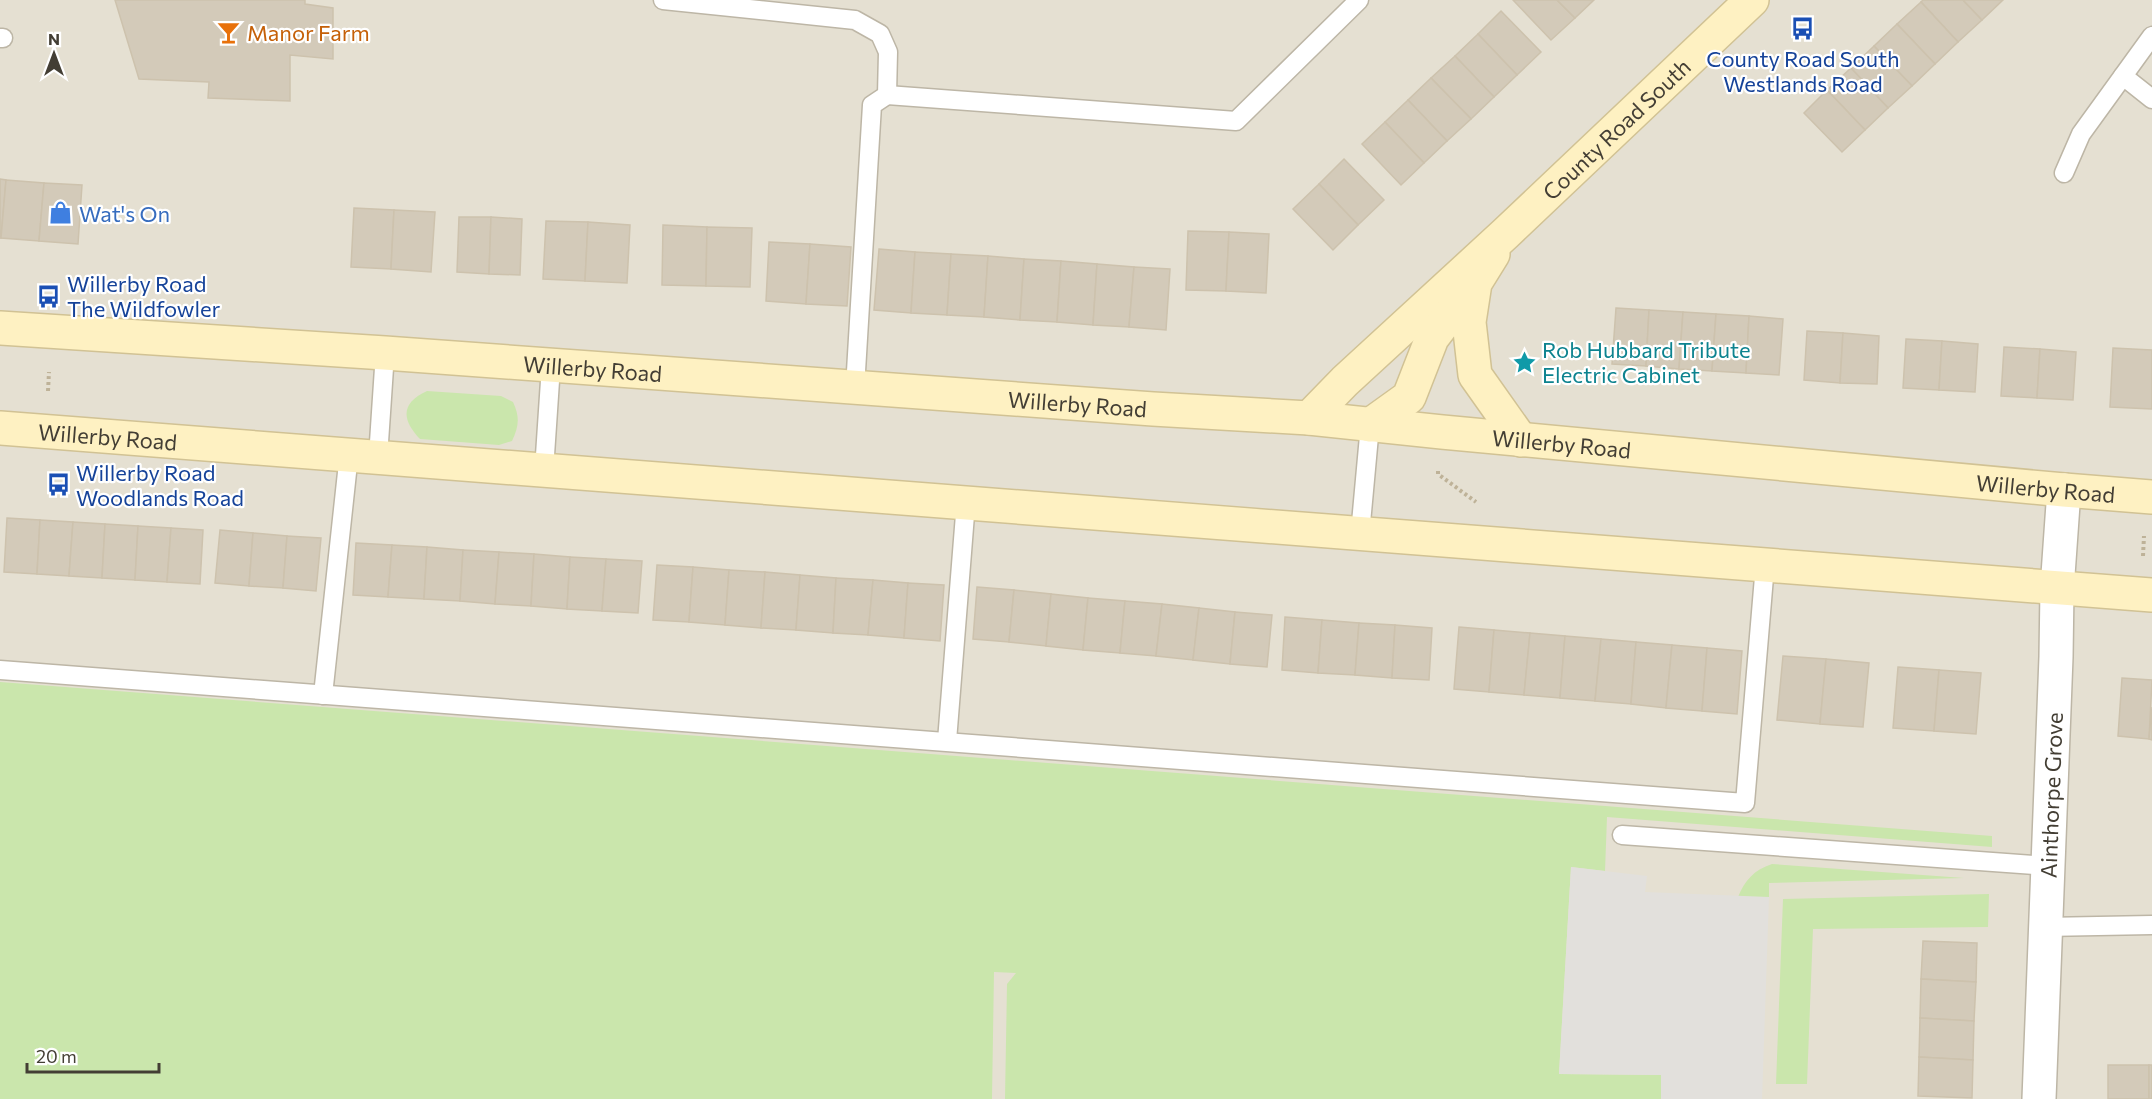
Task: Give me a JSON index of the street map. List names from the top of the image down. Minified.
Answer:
{"streets":{"street":["County Road South","Willerby Road","Ainthorpe Grove"]},"crossings":[["County Road South","Willerby Road"],["Willerby Road","Ainthorpe Grove"]],"places":{"bus stop":["County Road South Westlands Road","Willerby Road The Wildfowler","Willerby Road Woodlands Road"],"bar":["Manor Farm"],"shop":["Wat's On"],"place":["Rob Hubbard Tribute Electric Cabinet"]},"scale_bar":"20 m","north":"top"}
